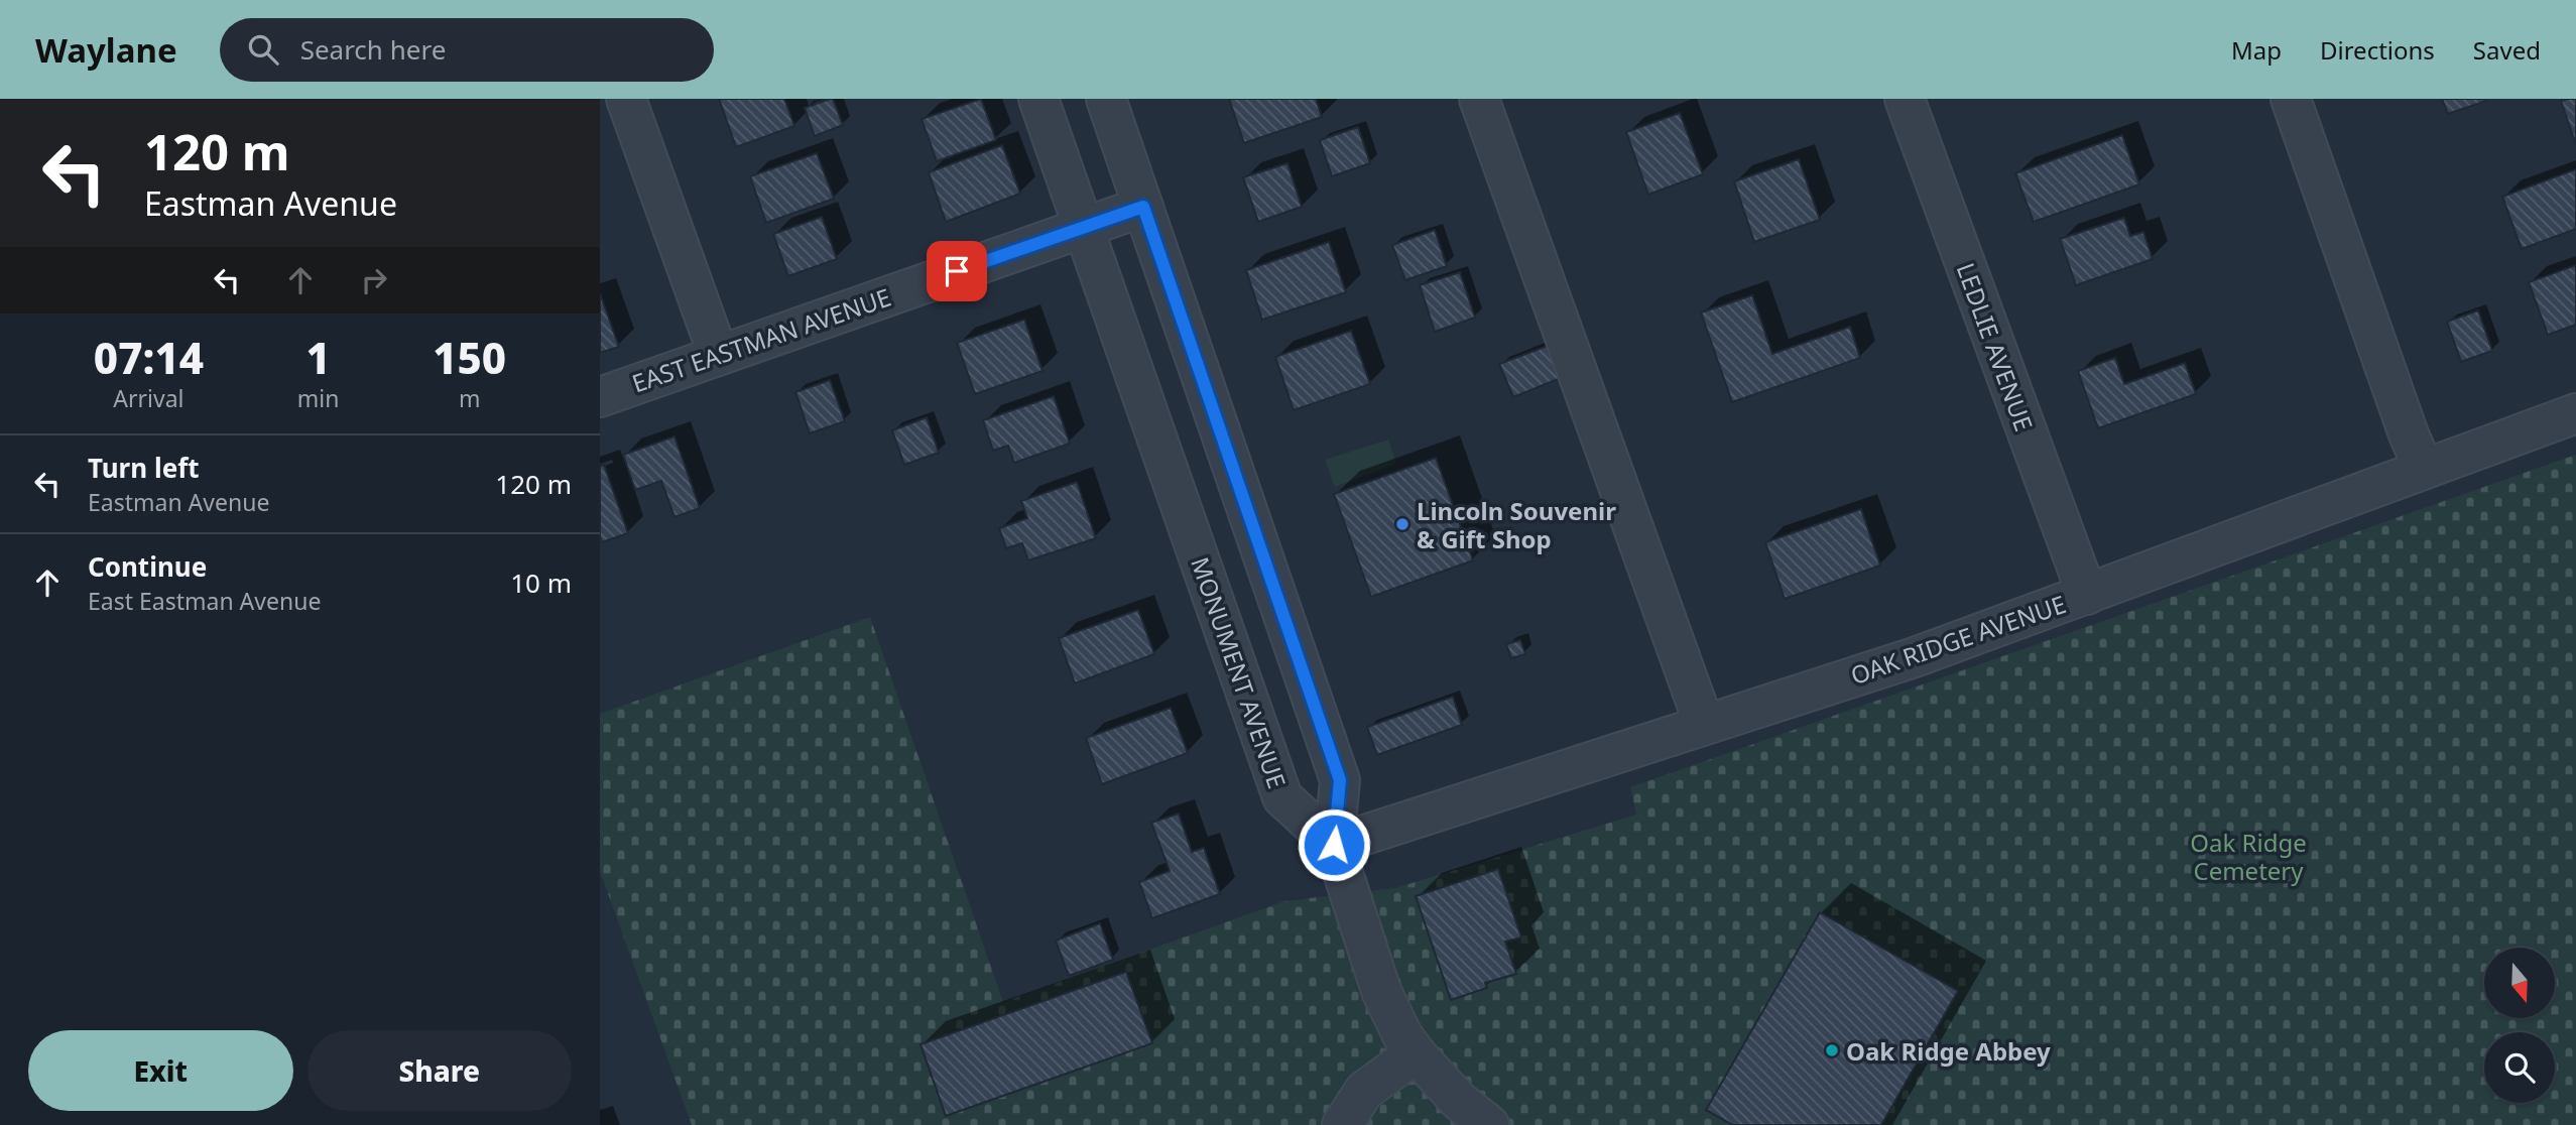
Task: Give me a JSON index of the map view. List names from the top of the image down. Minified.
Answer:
{"streets":{"street":["EAST EASTMAN AVENUE","LEDLIE AVENUE","OAK RIDGE AVENUE","MONUMENT AVENUE"]},"crossings":[["EAST EASTMAN AVENUE","MONUMENT AVENUE"],["LEDLIE AVENUE","OAK RIDGE AVENUE"],["OAK RIDGE AVENUE","MONUMENT AVENUE"]],"parks":["Oak Ridge Cemetery"],"places":["Lincoln Souvenir & Gift Shop","Oak Ridge Abbey"],"north":"bottom","page":{"header":"Waylane","search":"Search here","nav":["Map","Directions","Saved"],"turn":["120 m","Eastman Avenue"],"eta":["07:14","Arrival","1","min","150","m"],"list":[{"name":"Turn left","note":"Eastman Avenue","value":"120 m"},{"name":"Continue","note":"East Eastman Avenue","value":"10 m"}],"buttons":["Exit","Share"]}}
